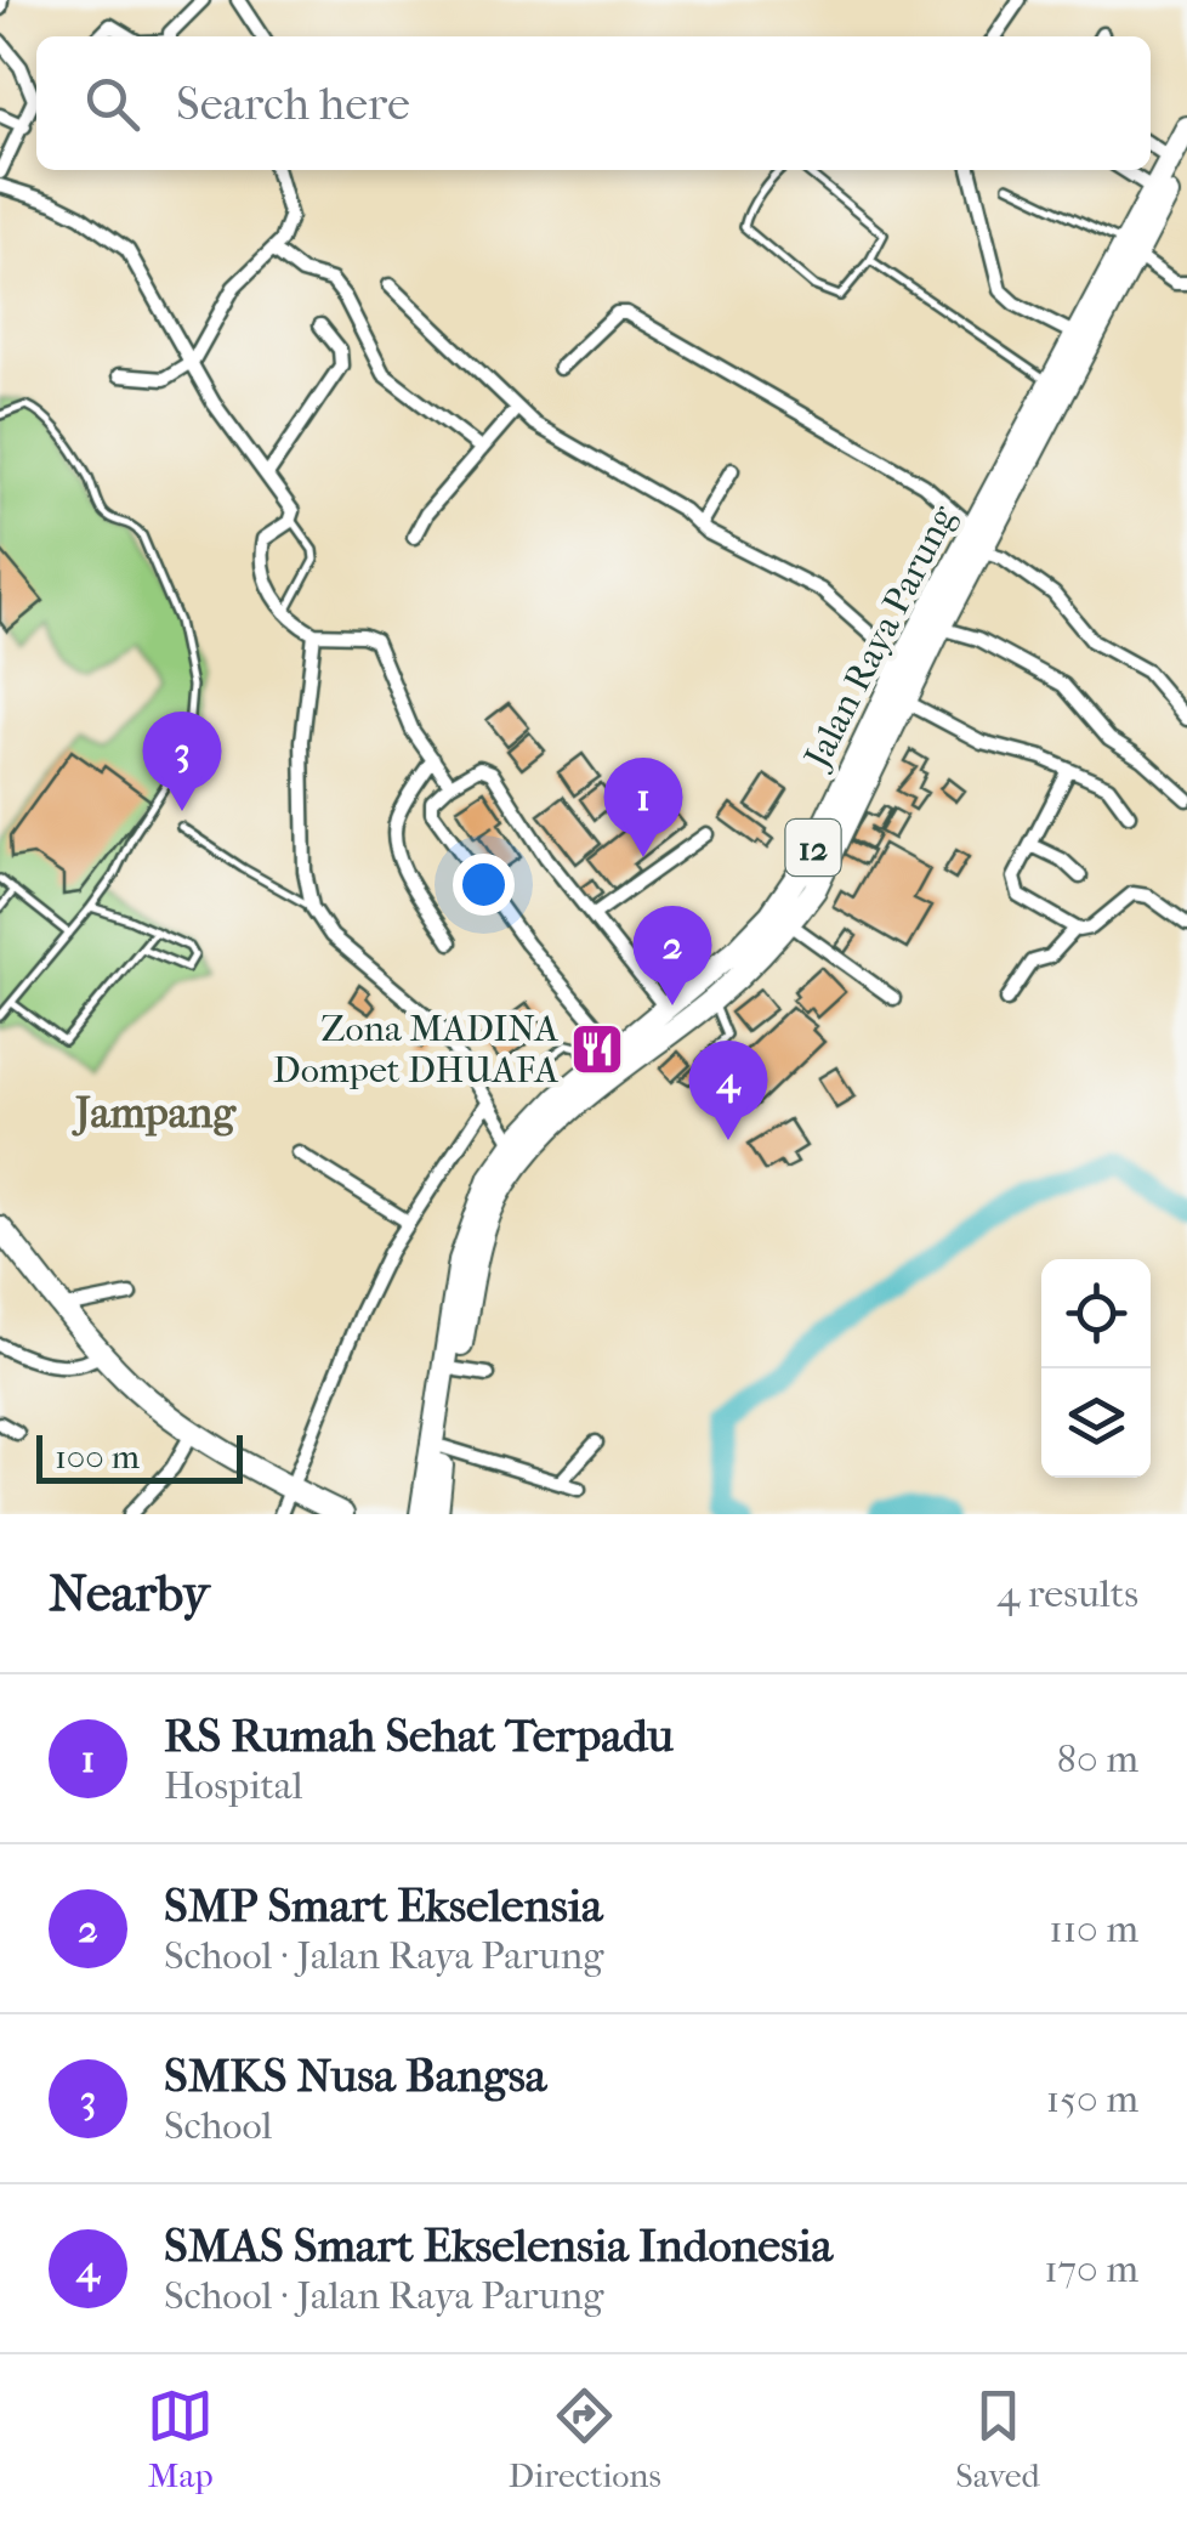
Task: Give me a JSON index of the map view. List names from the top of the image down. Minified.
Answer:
{"streets":{"main road":["Jalan Raya Parung","12"]},"districts":["Jampang"],"places":{"restaurant":["Zona MADINA Dompet DHUAFA"]},"scale_bar":"100 m","page":{"search":"Search here","pins":["3","1","2","4"],"scale":"100 m","heading":["Nearby","4 results"],"list":[{"mark":"1","name":"RS Rumah Sehat Terpadu","note":"Hospital","value":"80 m"},{"mark":"2","name":"SMP Smart Ekselensia","note":"School · Jalan Raya Parung","value":"110 m"},{"mark":"3","name":"SMKS Nusa Bangsa","note":"School","value":"150 m"},{"mark":"4","name":"SMAS Smart Ekselensia Indonesia","note":"School · Jalan Raya Parung","value":"170 m"}],"nav":["Map","Directions","Saved"]}}
